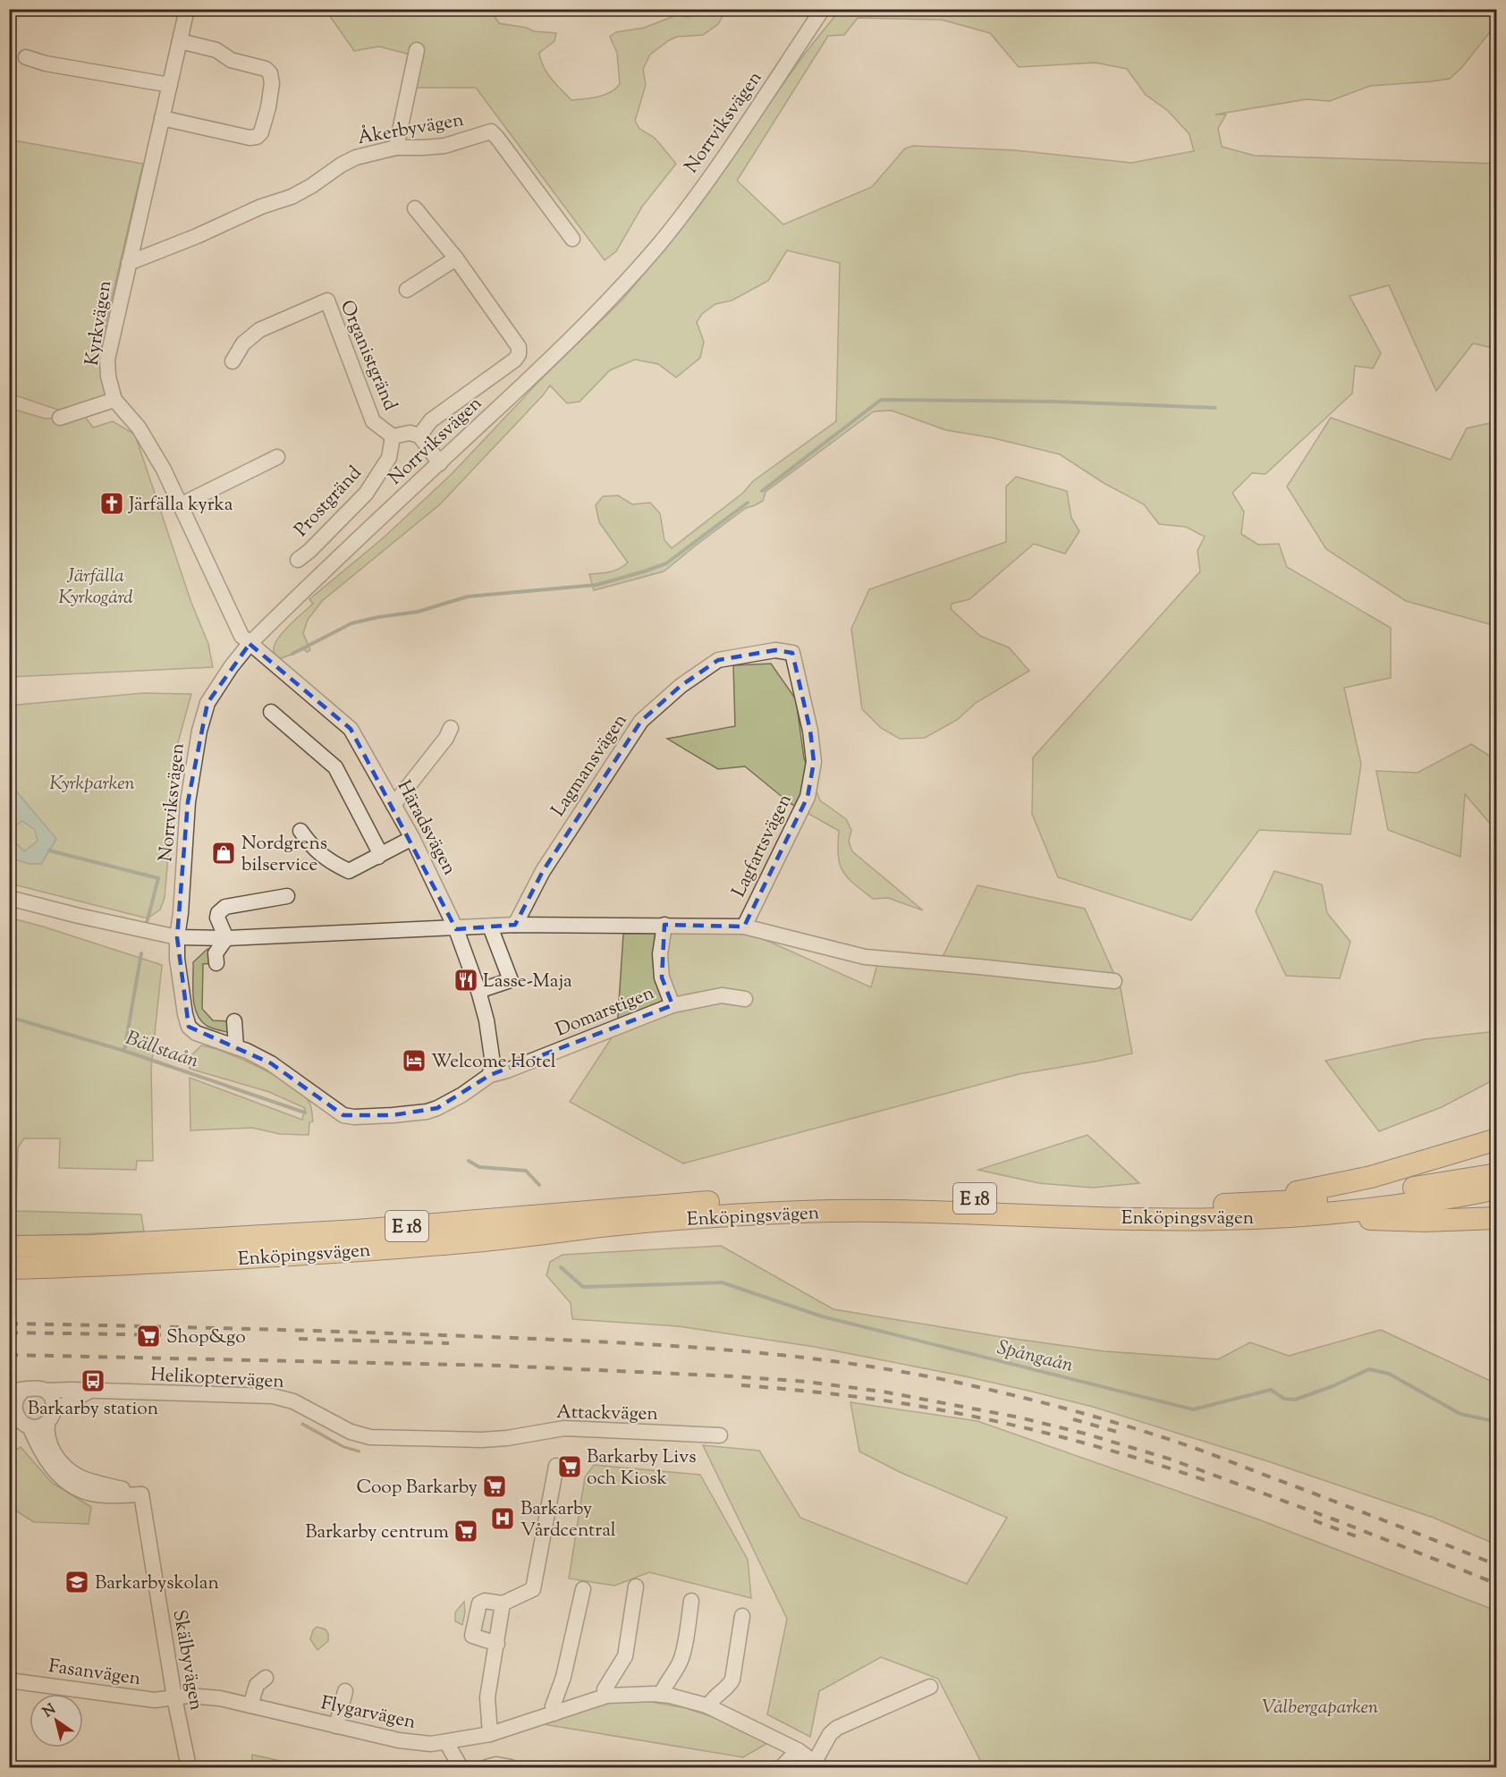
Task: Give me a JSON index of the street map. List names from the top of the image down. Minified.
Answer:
{"streets":{"highway":["E 18","Enköpingsvägen"],"street":["Norrviksvägen","Åkerbyvägen","Kyrkvägen","Organistgränd","Prostgränd","Lagmansvägen","Häradsvägen","Lagfartsvägen","Domarstigen","Helikoptervägen","Attackvägen","Skälbyvägen","Fasanvägen","Flygarvägen"]},"crossings":[["Norrviksvägen","Kyrkvägen"],["Norrviksvägen","Häradsvägen"],["Norrviksvägen","Domarstigen"],["Åkerbyvägen","Kyrkvägen"],["Kyrkvägen","Häradsvägen"],["Organistgränd","Prostgränd"],["Lagmansvägen","Lagfartsvägen"],["Häradsvägen","Domarstigen"],["Helikoptervägen","Attackvägen"],["Skälbyvägen","Fasanvägen"],["Skälbyvägen","Flygarvägen"],["Fasanvägen","Flygarvägen"]],"water":["Bällstaån","Spångaån"],"parks":["Järfälla Kyrkogård","Kyrkparken","Vålbergaparken"],"places":{"church":["Järfälla kyrka"],"shop":["Nordgrens bilservice"],"restaurant":["Lasse-Maja"],"hotel":["Welcome Hotel"],"supermarket":["Shop&go","Barkarby Livs och Kiosk","Coop Barkarby","Barkarby centrum"],"bus stop":["Barkarby station"],"hospital":["Barkarby Vårdcentral"],"school or university":["Barkarbyskolan"]},"north":"top left"}
